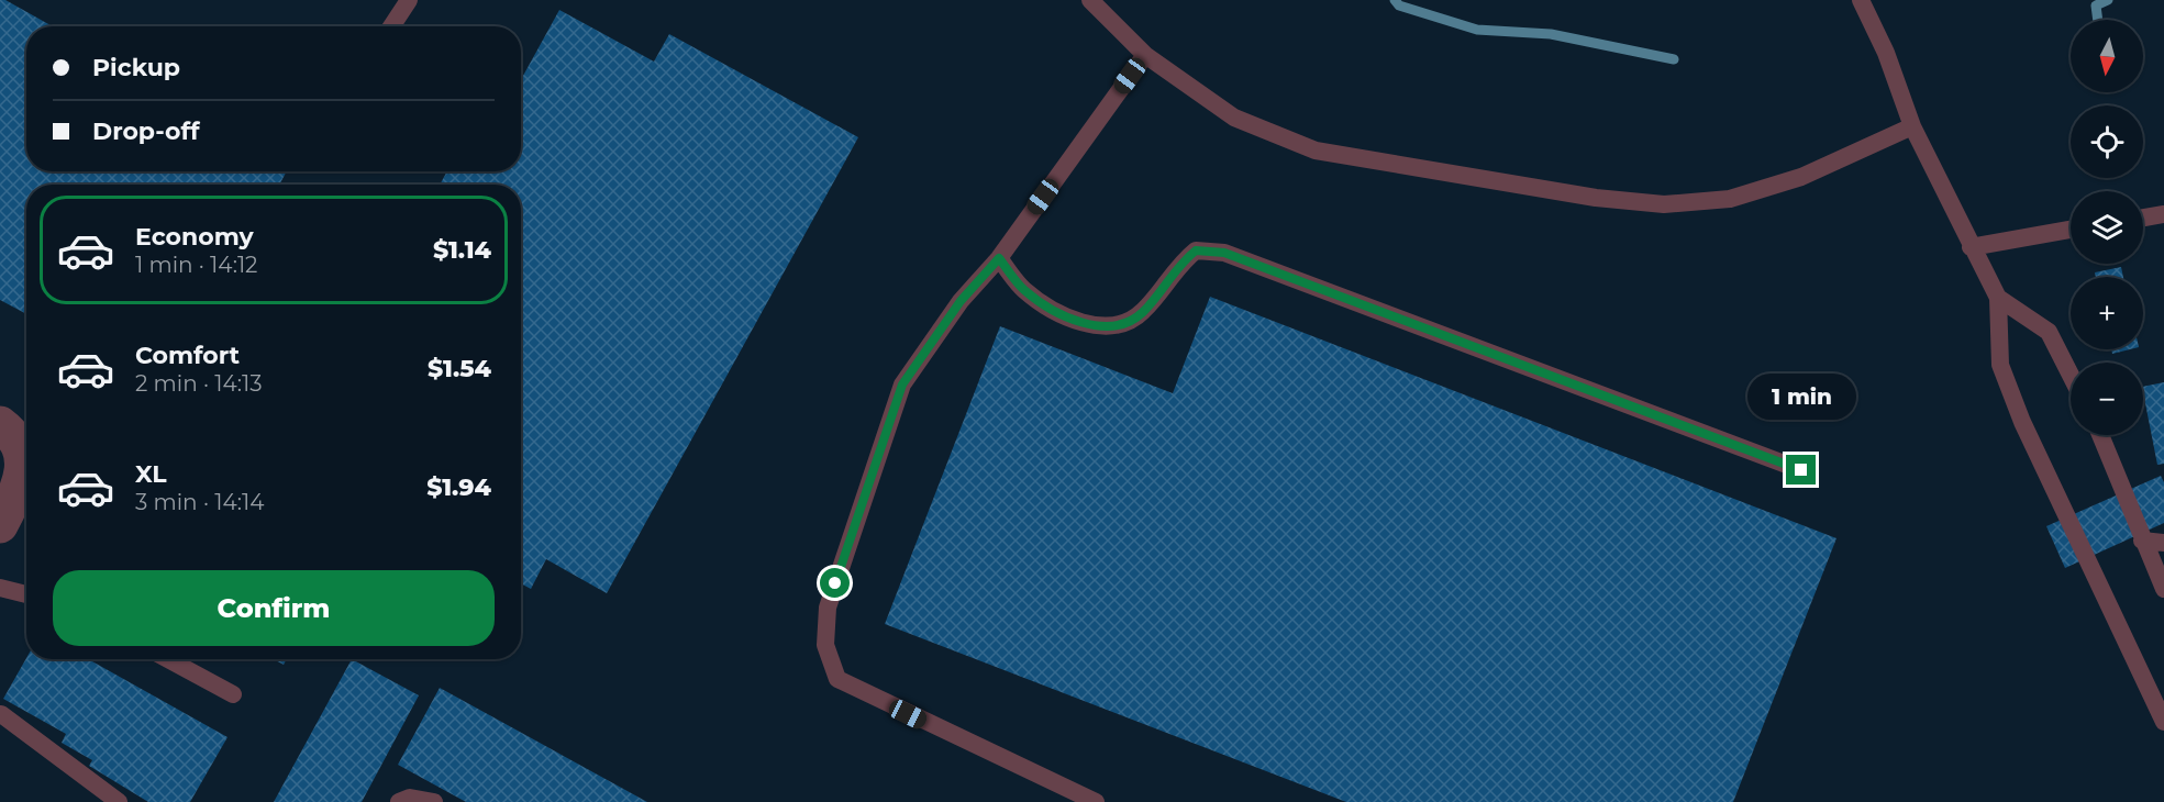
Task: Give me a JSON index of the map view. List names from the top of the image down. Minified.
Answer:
{"north":"bottom","page":{"map_buttons":["+","−"],"banner":["Pickup","Drop-off"],"list":[{"name":"Economy","note":"1 min · 14:12","value":"$1.14"},{"name":"Comfort","note":"2 min · 14:13","value":"$1.54"},{"name":"XL","note":"3 min · 14:14","value":"$1.94"}],"bubble":"1 min","buttons":"Confirm"}}
